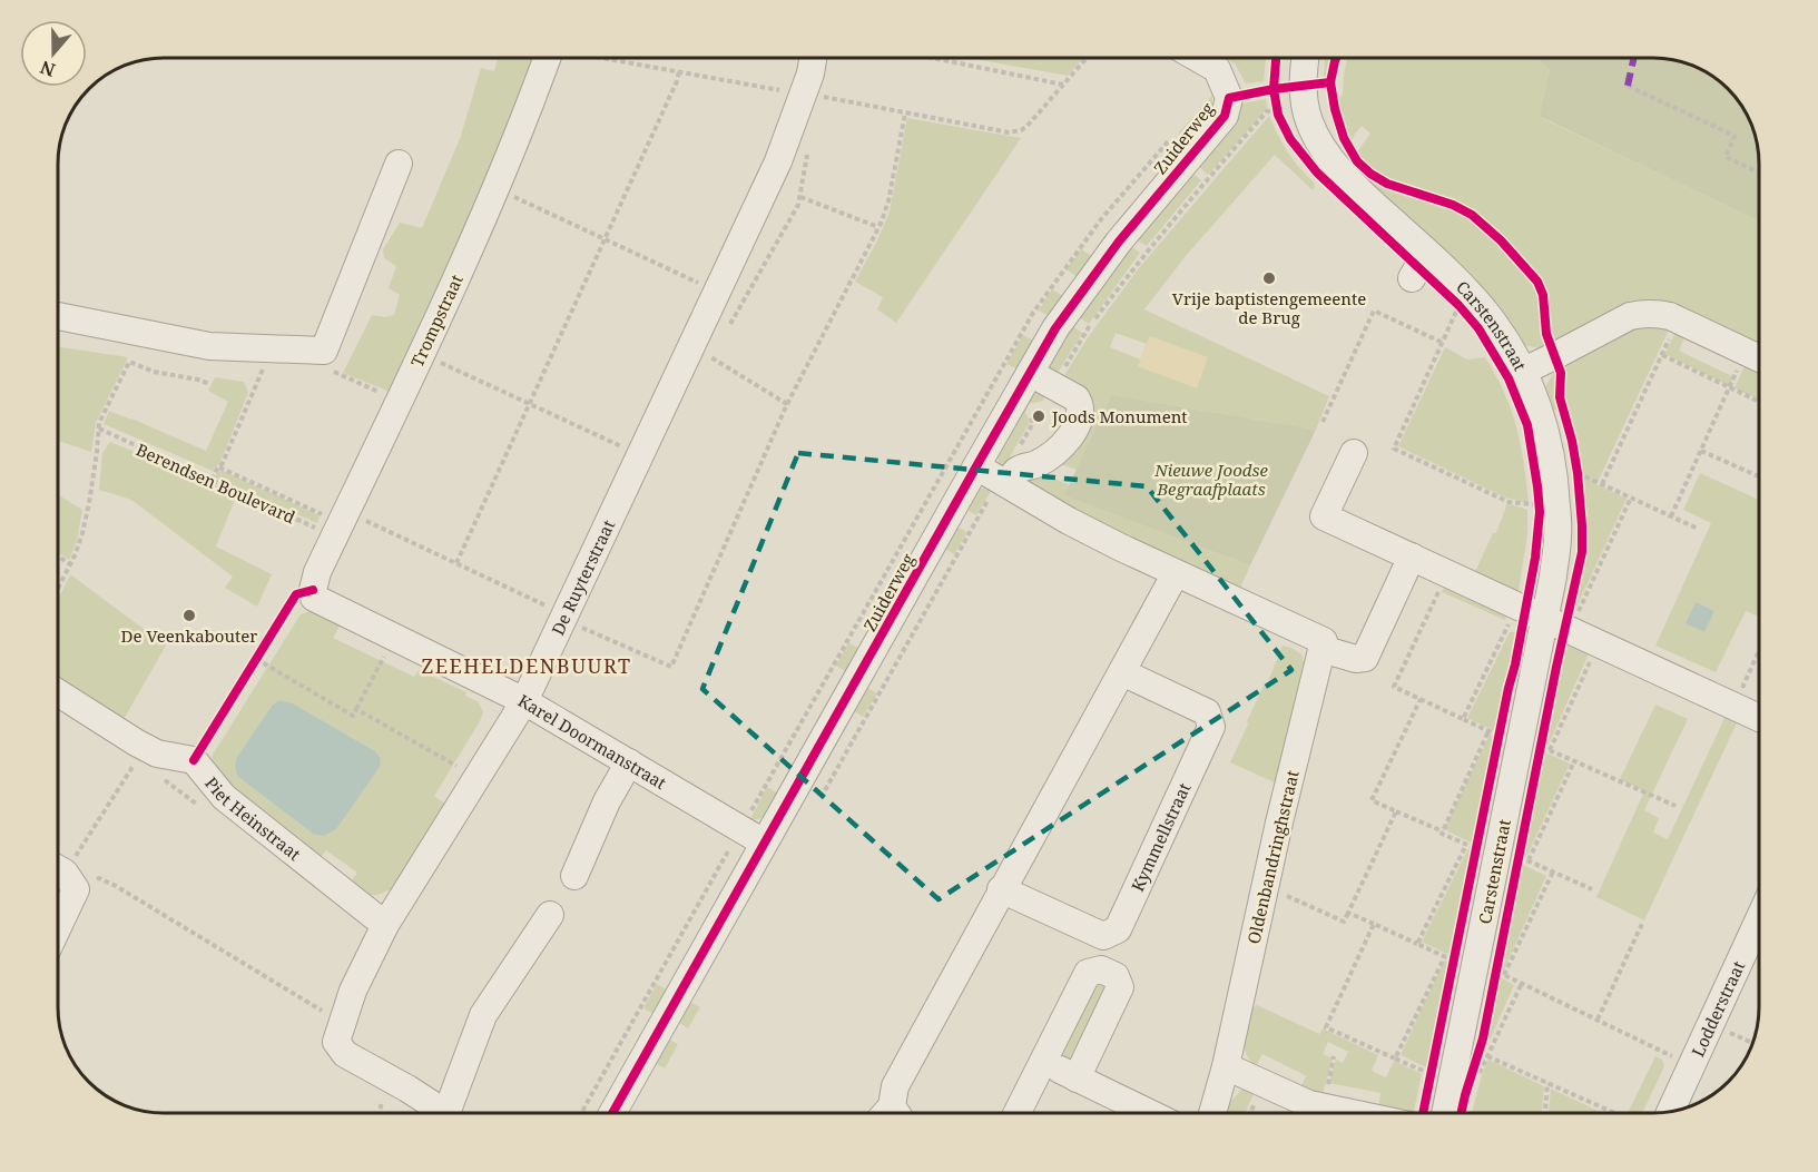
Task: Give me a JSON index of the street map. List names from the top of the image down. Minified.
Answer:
{"streets":{"street":["Zuiderweg","Trompstraat","Carstenstraat","De Ruyterstraat","Karel Doormanstraat","Piet Heinstraat","Kymmellstraat","Oldenbandringhstraat","Lodderstraat"],"path":["Berendsen Boulevard"]},"crossings":[["Zuiderweg","Karel Doormanstraat"],["Trompstraat","Berendsen Boulevard"],["Trompstraat","Karel Doormanstraat"],["De Ruyterstraat","Karel Doormanstraat"],["De Ruyterstraat","Piet Heinstraat"]],"districts":["ZEEHELDENBUURT"],"parks":["Nieuwe Joodse Begraafplaats"],"places":["Vrije baptistengemeente de Brug","Joods Monument","De Veenkabouter"],"north":"bottom"}
